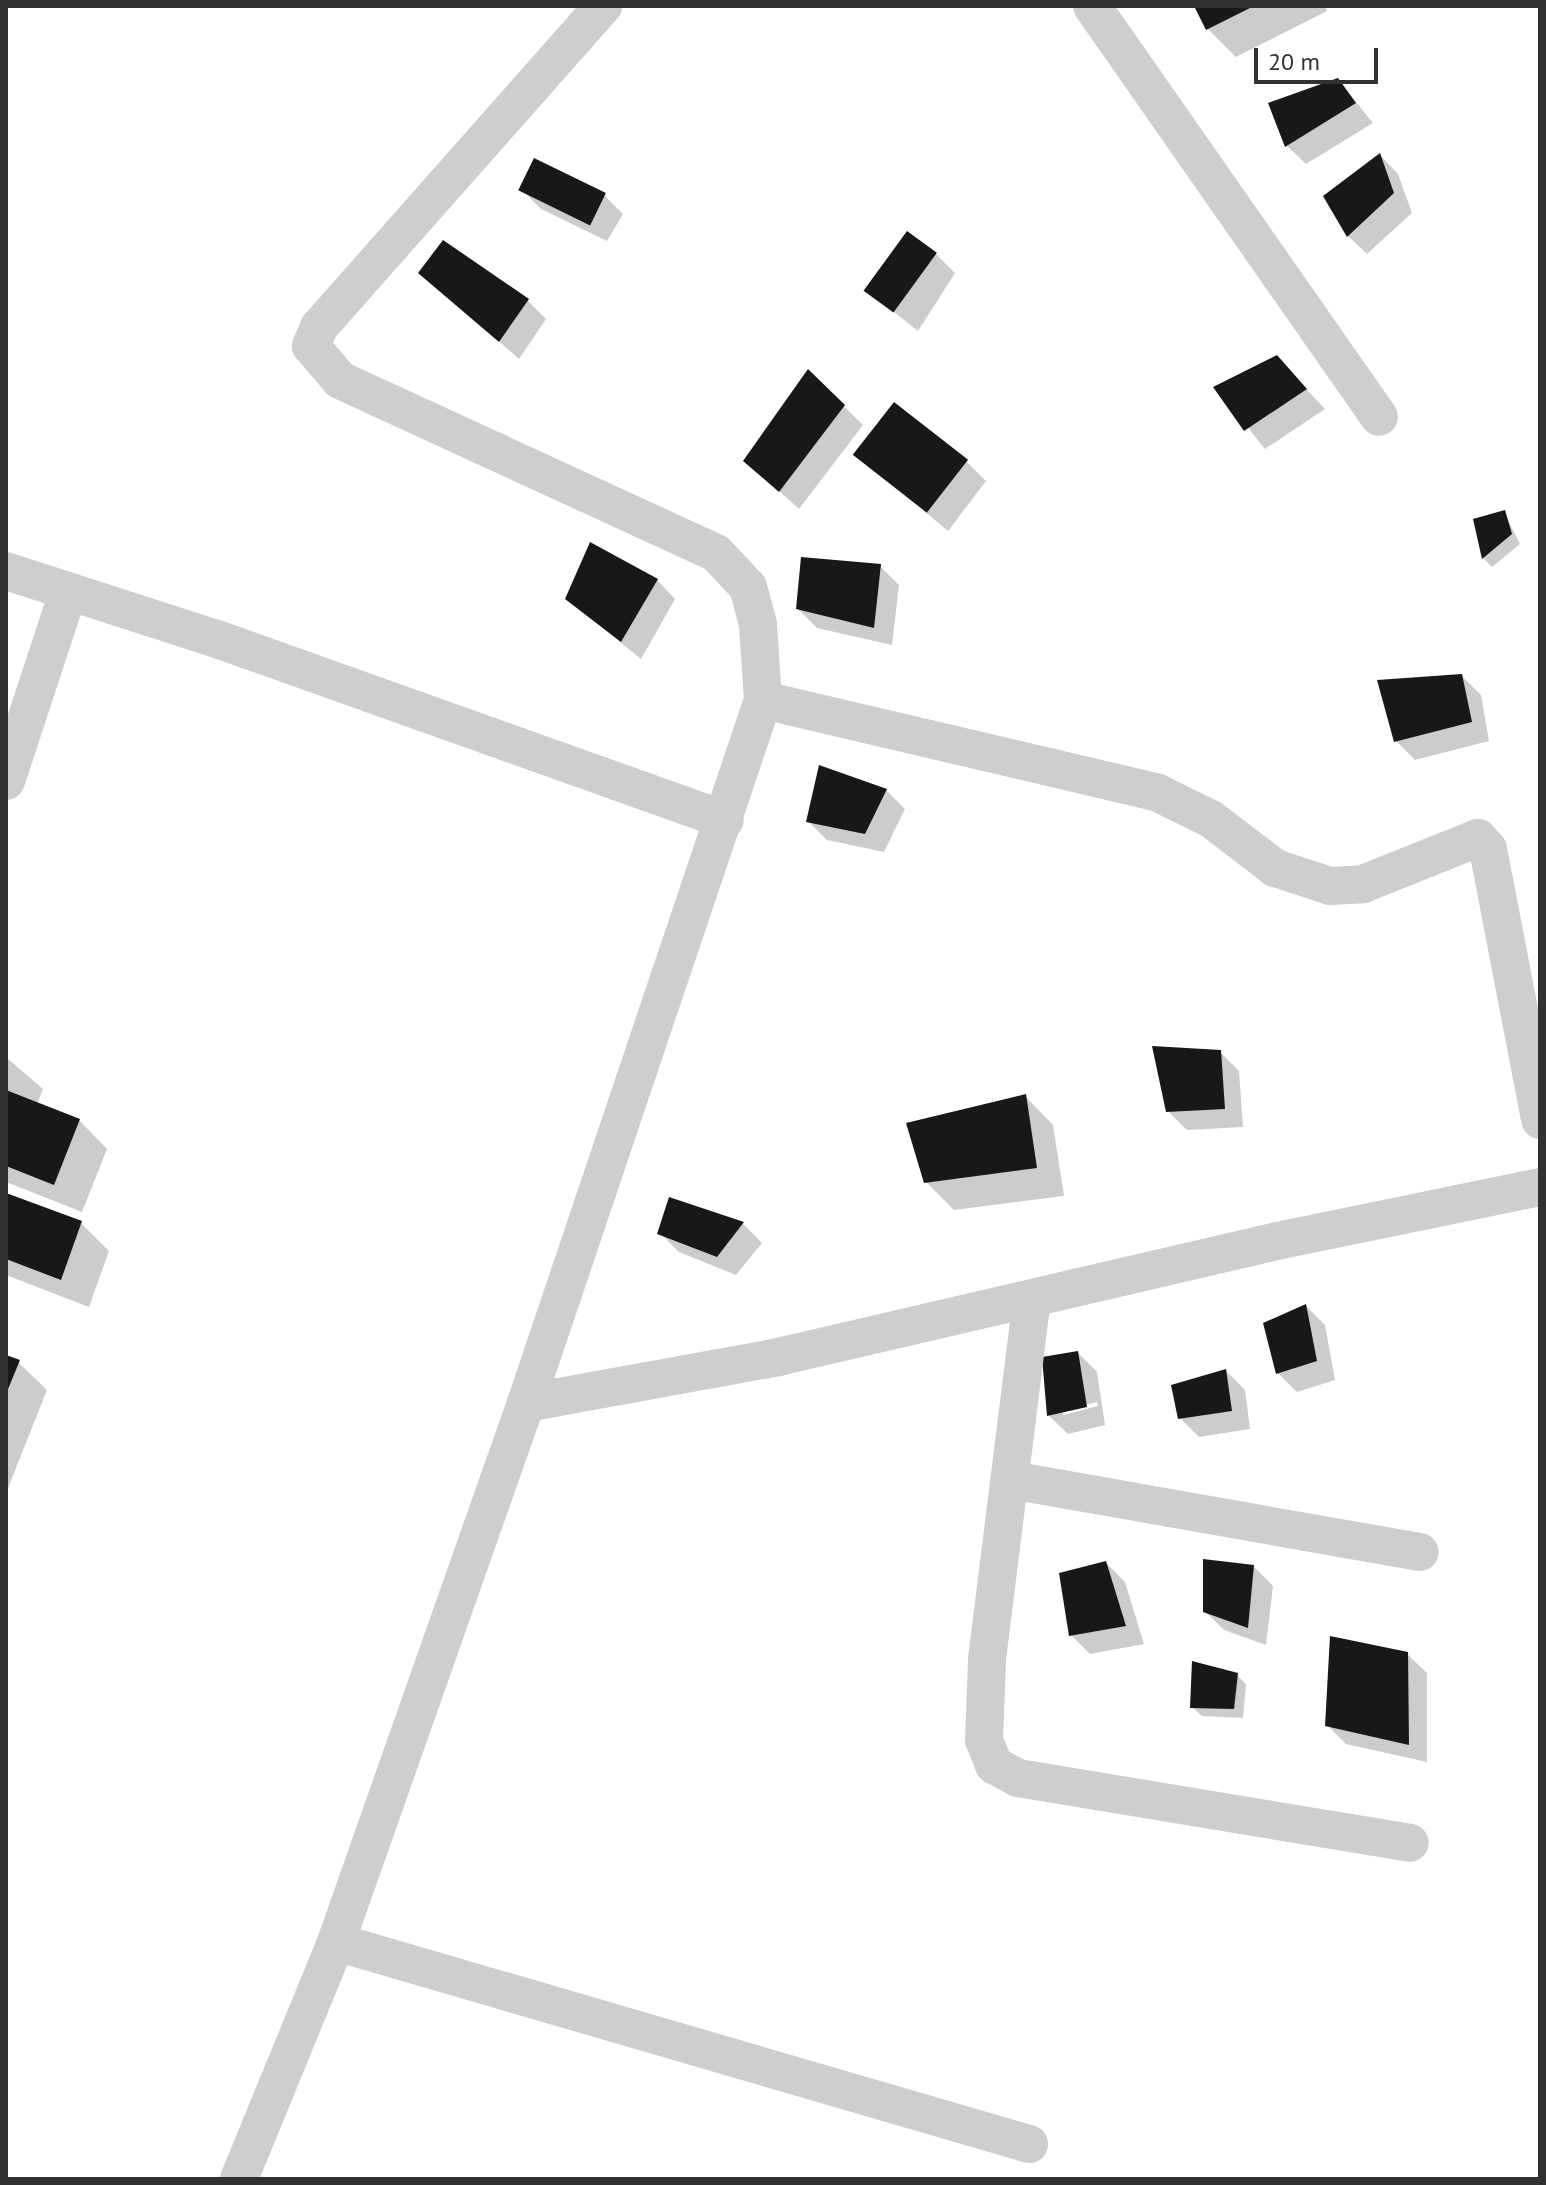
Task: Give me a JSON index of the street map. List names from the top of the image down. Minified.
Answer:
{"scale_bar":"20 m"}
